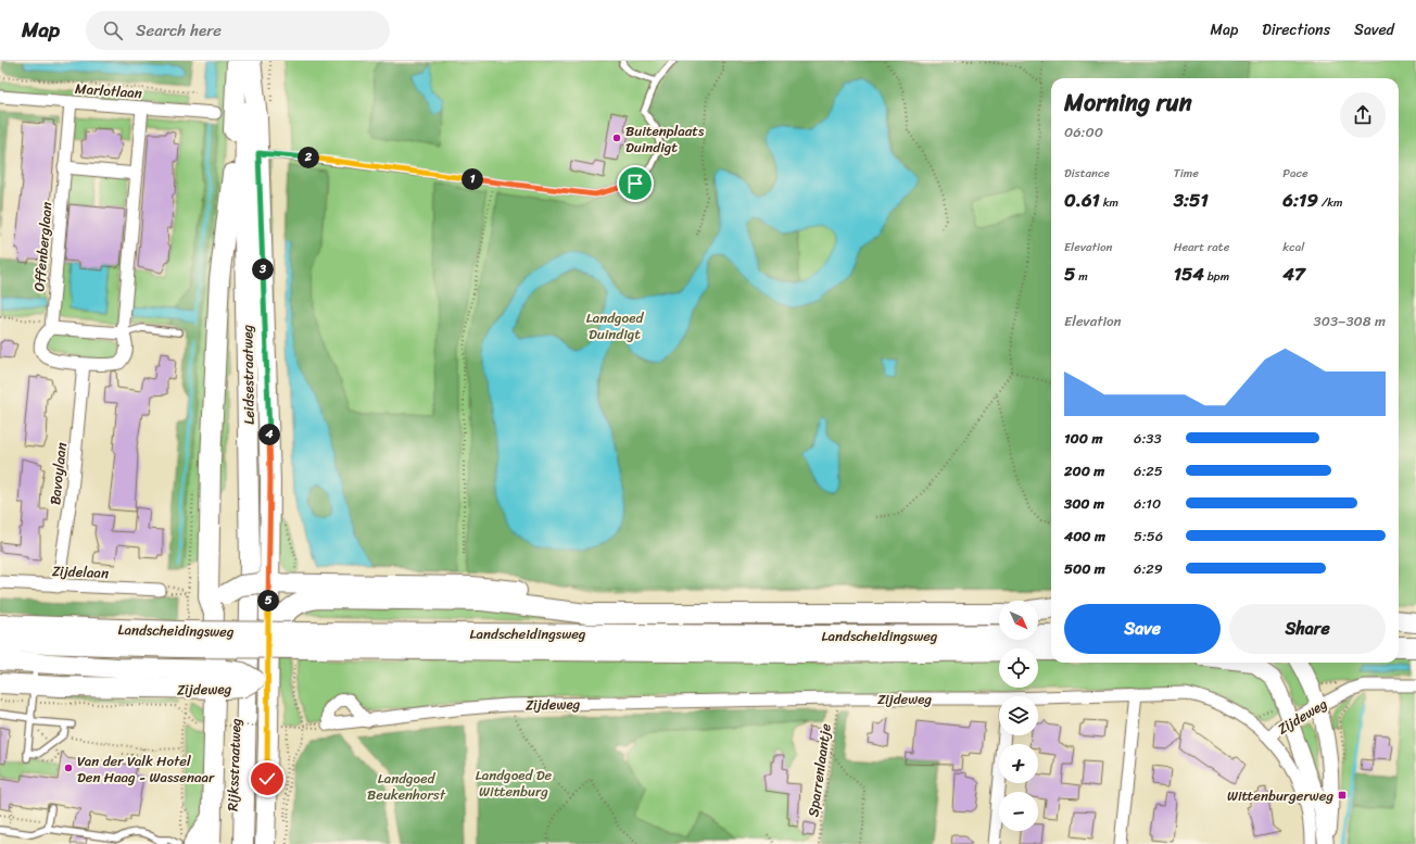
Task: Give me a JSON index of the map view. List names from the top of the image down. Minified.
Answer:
{"streets":{"main road":["Leidsestraatweg","Landscheidingsweg","Zijdeweg","Rijksstraatweg"],"street":["Marlotlaan","Offenberglaan","Bavoylaan","Zijdelaan"],"path":["Sparrenlaantje"]},"crossings":[["Marlotlaan","Offenberglaan"],["Offenberglaan","Bavoylaan"],["Leidsestraatweg","Zijdeweg"],["Leidsestraatweg","Rijksstraatweg"],["Bavoylaan","Zijdelaan"],["Zijdeweg","Rijksstraatweg"],["Zijdeweg","Sparrenlaantje"]],"parks":["Landgoed Duindigt","Landgoed De Wittenburg","Landgoed Beukenhorst"],"places":{"other":["Buitenplaats Duindigt","Van der Valk Hotel Den Haag - Wassenaar"],"transit":["Wittenburgerweg"]},"north":"bottom right","page":{"header":"Map","search":"Search here","nav":["Map","Directions","Saved"],"heading":["Morning run","06:00"],"pins":["2","1","3","4","5"],"stats":[["Distance","0.61 km"],["Time","3:51"],["Pace","6:19 /km"],["Elevation","5 m"],["Heart rate","154 bpm"],["kcal","47"]],"chart":["Elevation","303–308 m"],"list":[{"name":"100 m","note":"6:33"},{"name":"200 m","note":"6:25"},{"name":"300 m","note":"6:10"},{"name":"400 m","note":"5:56"},{"name":"500 m","note":"6:29"}],"buttons":["Save","Share"],"map_buttons":["+","−"]}}
